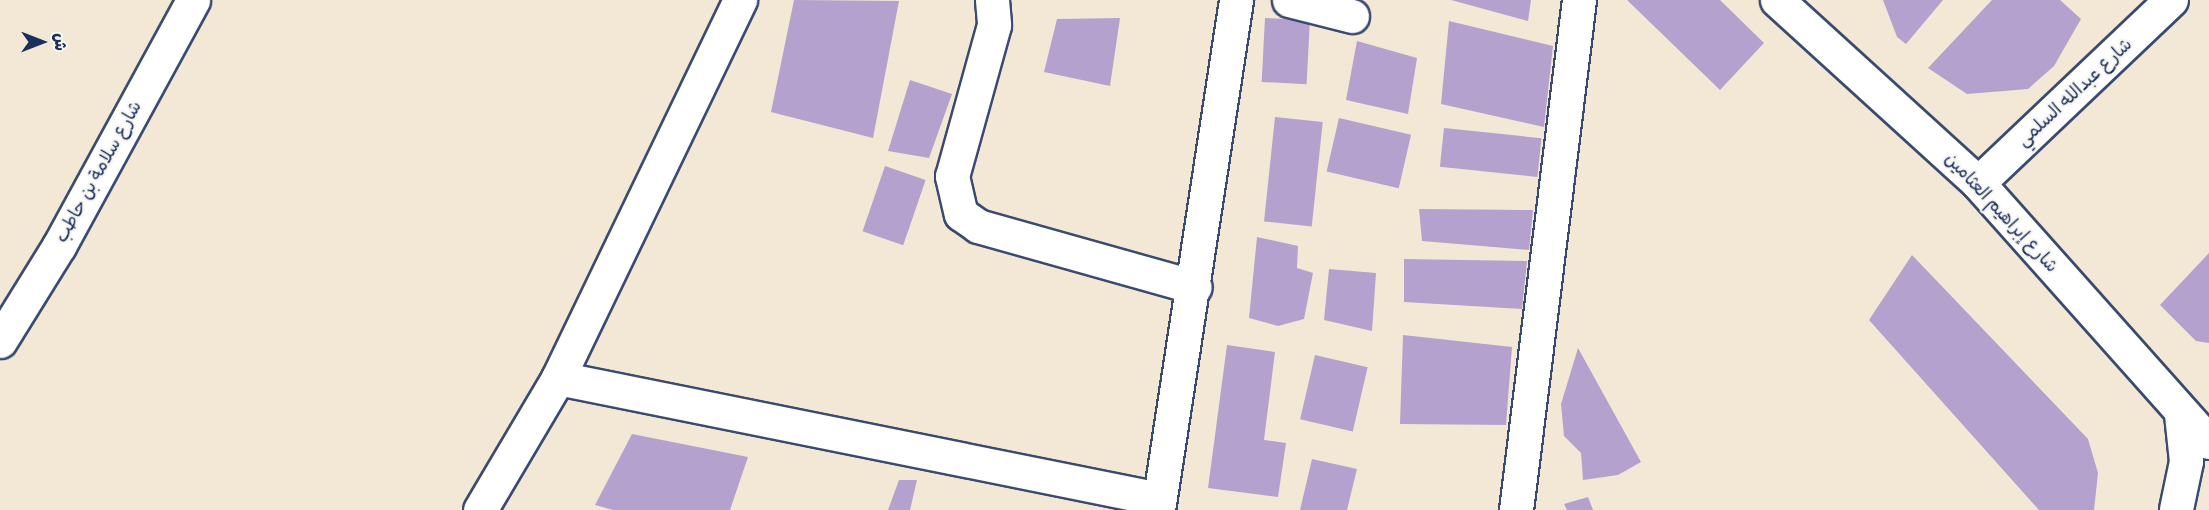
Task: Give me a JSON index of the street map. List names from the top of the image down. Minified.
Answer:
{"streets":{"street":["شارع عبدالله السلمي","شارع سلامة بن حاطب","شارع إبراهيم العثامين"]},"crossings":[["شارع عبدالله السلمي","شارع إبراهيم العثامين"]],"north":"right"}
